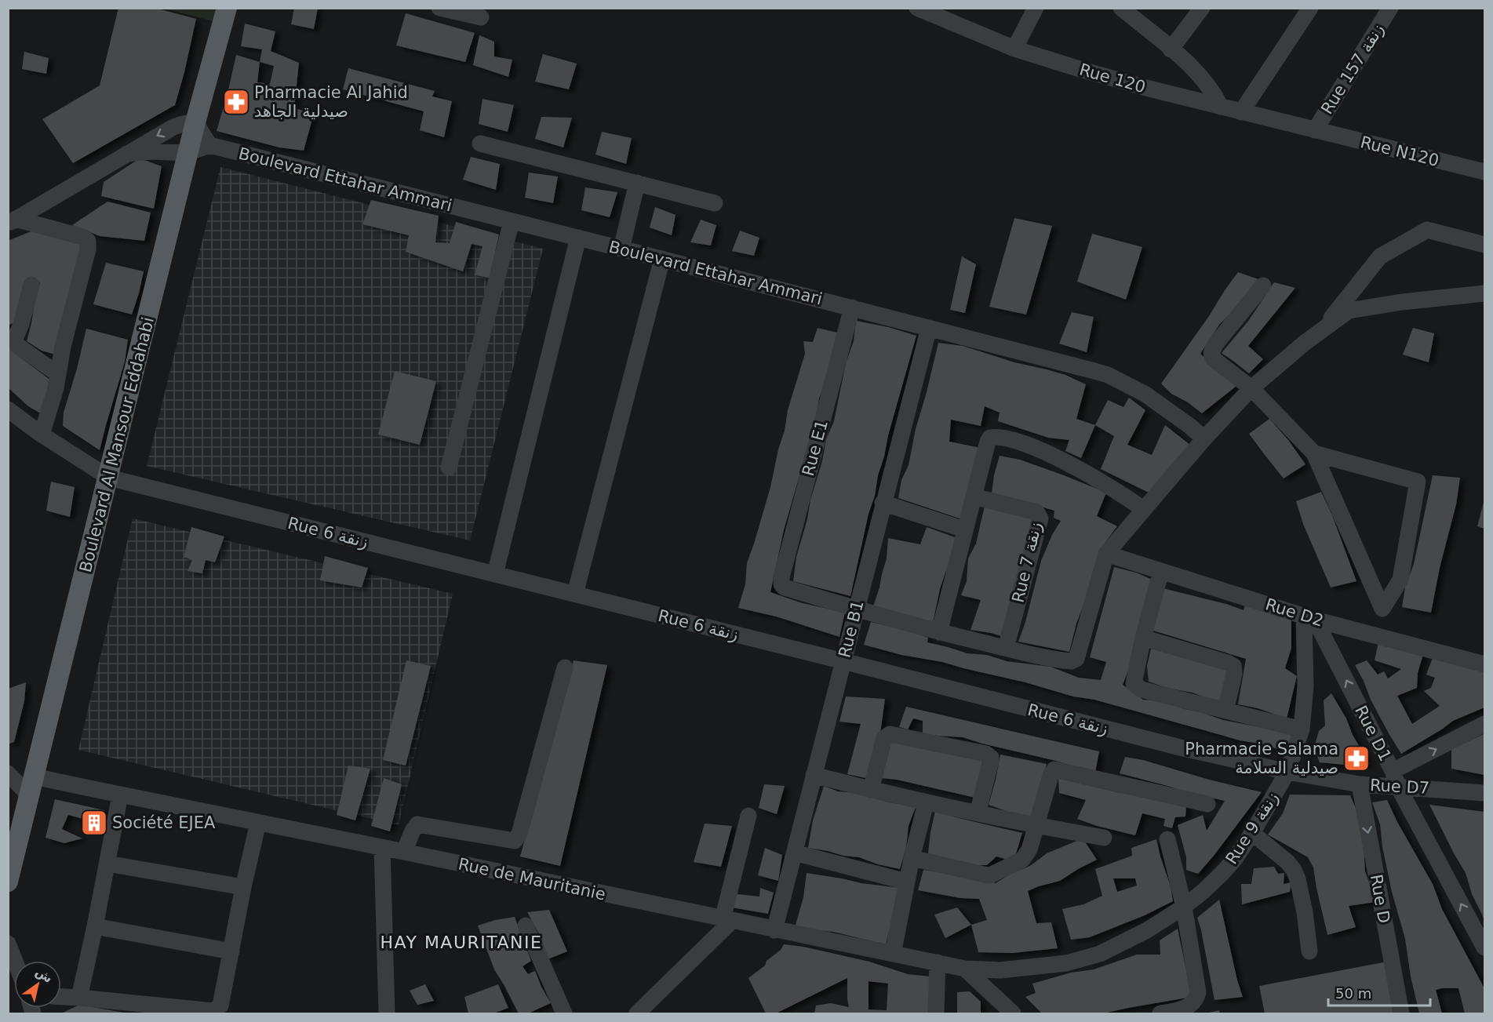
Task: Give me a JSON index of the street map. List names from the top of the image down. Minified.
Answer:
{"streets":{"main road":["Boulevard Al Mansour Eddahabi"],"street":["Rue 157 زنقة","Rue 120","Rue N120","Boulevard Ettahar Ammari","Rue E1","Rue 6 زنقة","Rue 7 زنقة","Rue D2","Rue B1","Rue D1","Rue D7","Rue 9 زنقة","Rue de Mauritanie","Rue D"]},"crossings":[["Rue 157 زنقة","Rue 120"],["Rue 157 زنقة","Rue N120"],["Rue 120","Rue N120"],["Boulevard Ettahar Ammari","Rue E1"],["Boulevard Ettahar Ammari","Rue B1"],["Boulevard Al Mansour Eddahabi","Rue 6 زنقة"],["Boulevard Al Mansour Eddahabi","Rue de Mauritanie"],["Rue E1","Rue B1"],["Rue 6 زنقة","Rue B1"],["Rue 6 زنقة","Rue D7"],["Rue 6 زنقة","Rue 9 زنقة"],["Rue D2","Rue D1"],["Rue D2","Rue 9 زنقة"],["Rue B1","Rue de Mauritanie"],["Rue D1","Rue D7"],["Rue D1","Rue 9 زنقة"],["Rue D7","Rue 9 زنقة"],["Rue D7","Rue D"],["Rue 9 زنقة","Rue de Mauritanie"]],"one_way":["Rue D1"],"districts":["HAY MAURITANIE"],"places":{"pharmacy":["Pharmacie Al Jahid صيدلية الجاهد","Pharmacie Salama صيدلية السلامة"],"building":["Société EJEA"]},"scale_bar":"50 m","north":"top right"}
